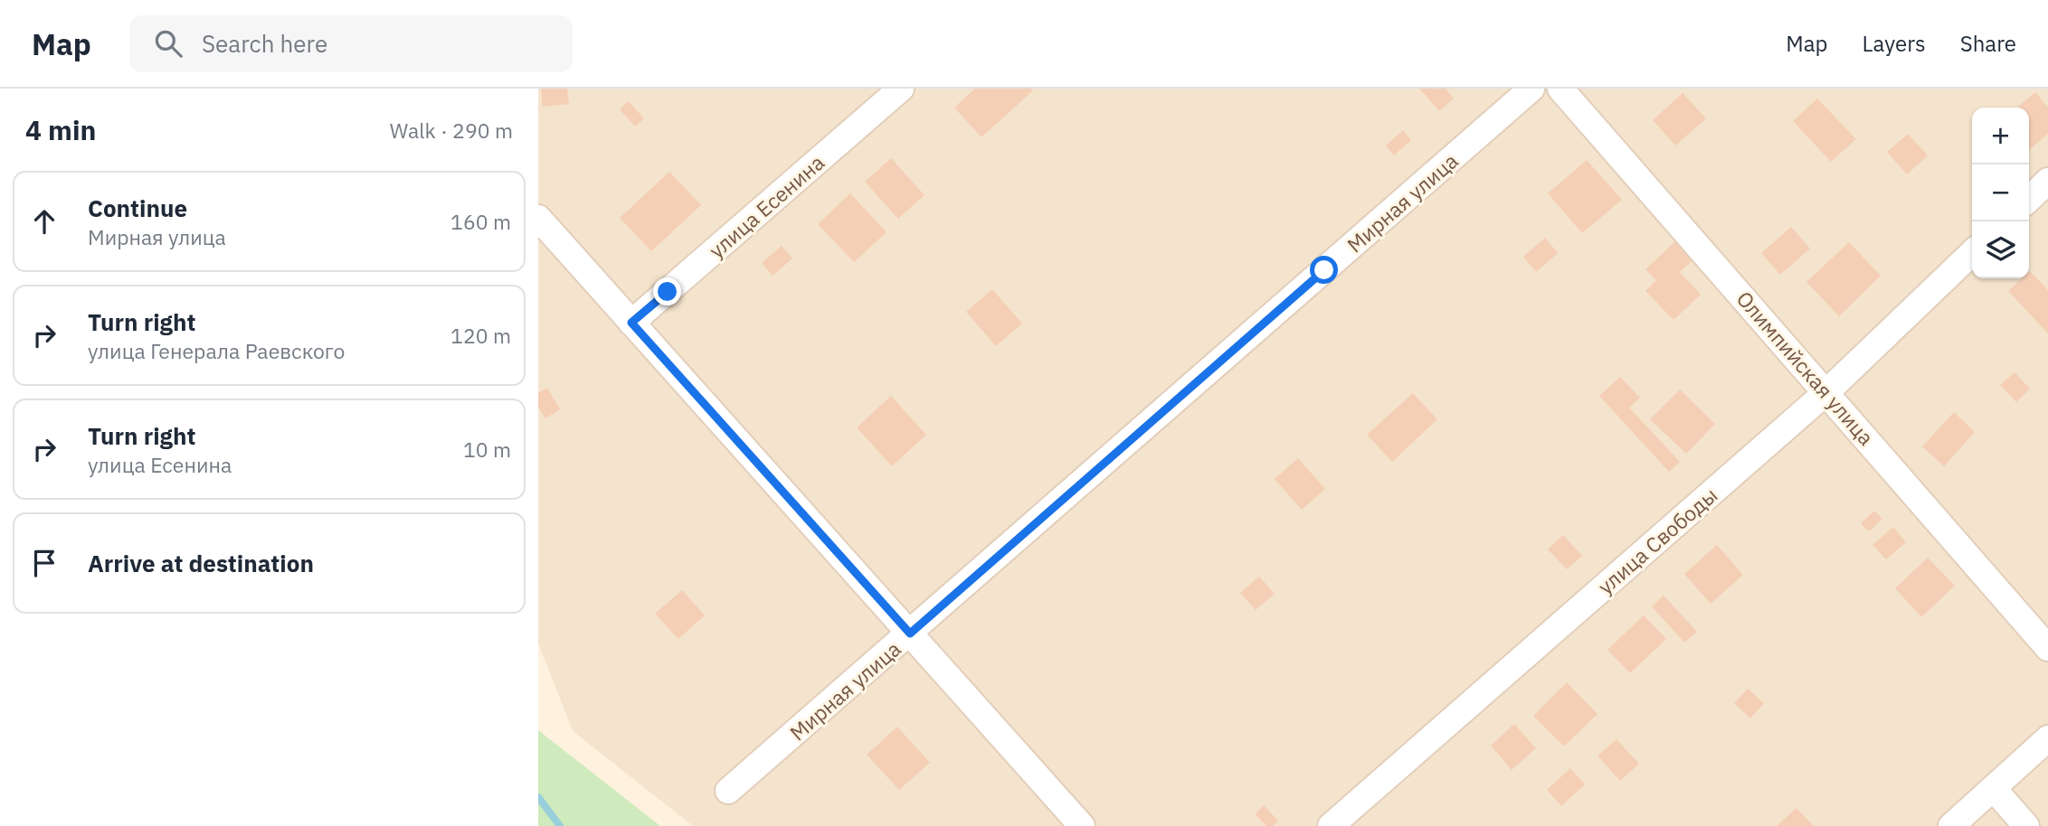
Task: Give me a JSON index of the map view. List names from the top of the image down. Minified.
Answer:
{"streets":{"street":["Мирная улица","улица Есенина","Олимпийская улица","улица Свободы"]},"crossings":[["Олимпийская улица","улица Свободы"]],"page":{"header":"Map","search":"Search here","nav":["Map","Layers","Share"],"heading":["4 min","Walk · 290 m"],"map_buttons":["+","−"],"list":[["Continue","Мирная улица","160 m"],["Turn right","улица Генерала Раевского","120 m"],["Turn right","улица Есенина","10 m"],"Arrive at destination"]}}
